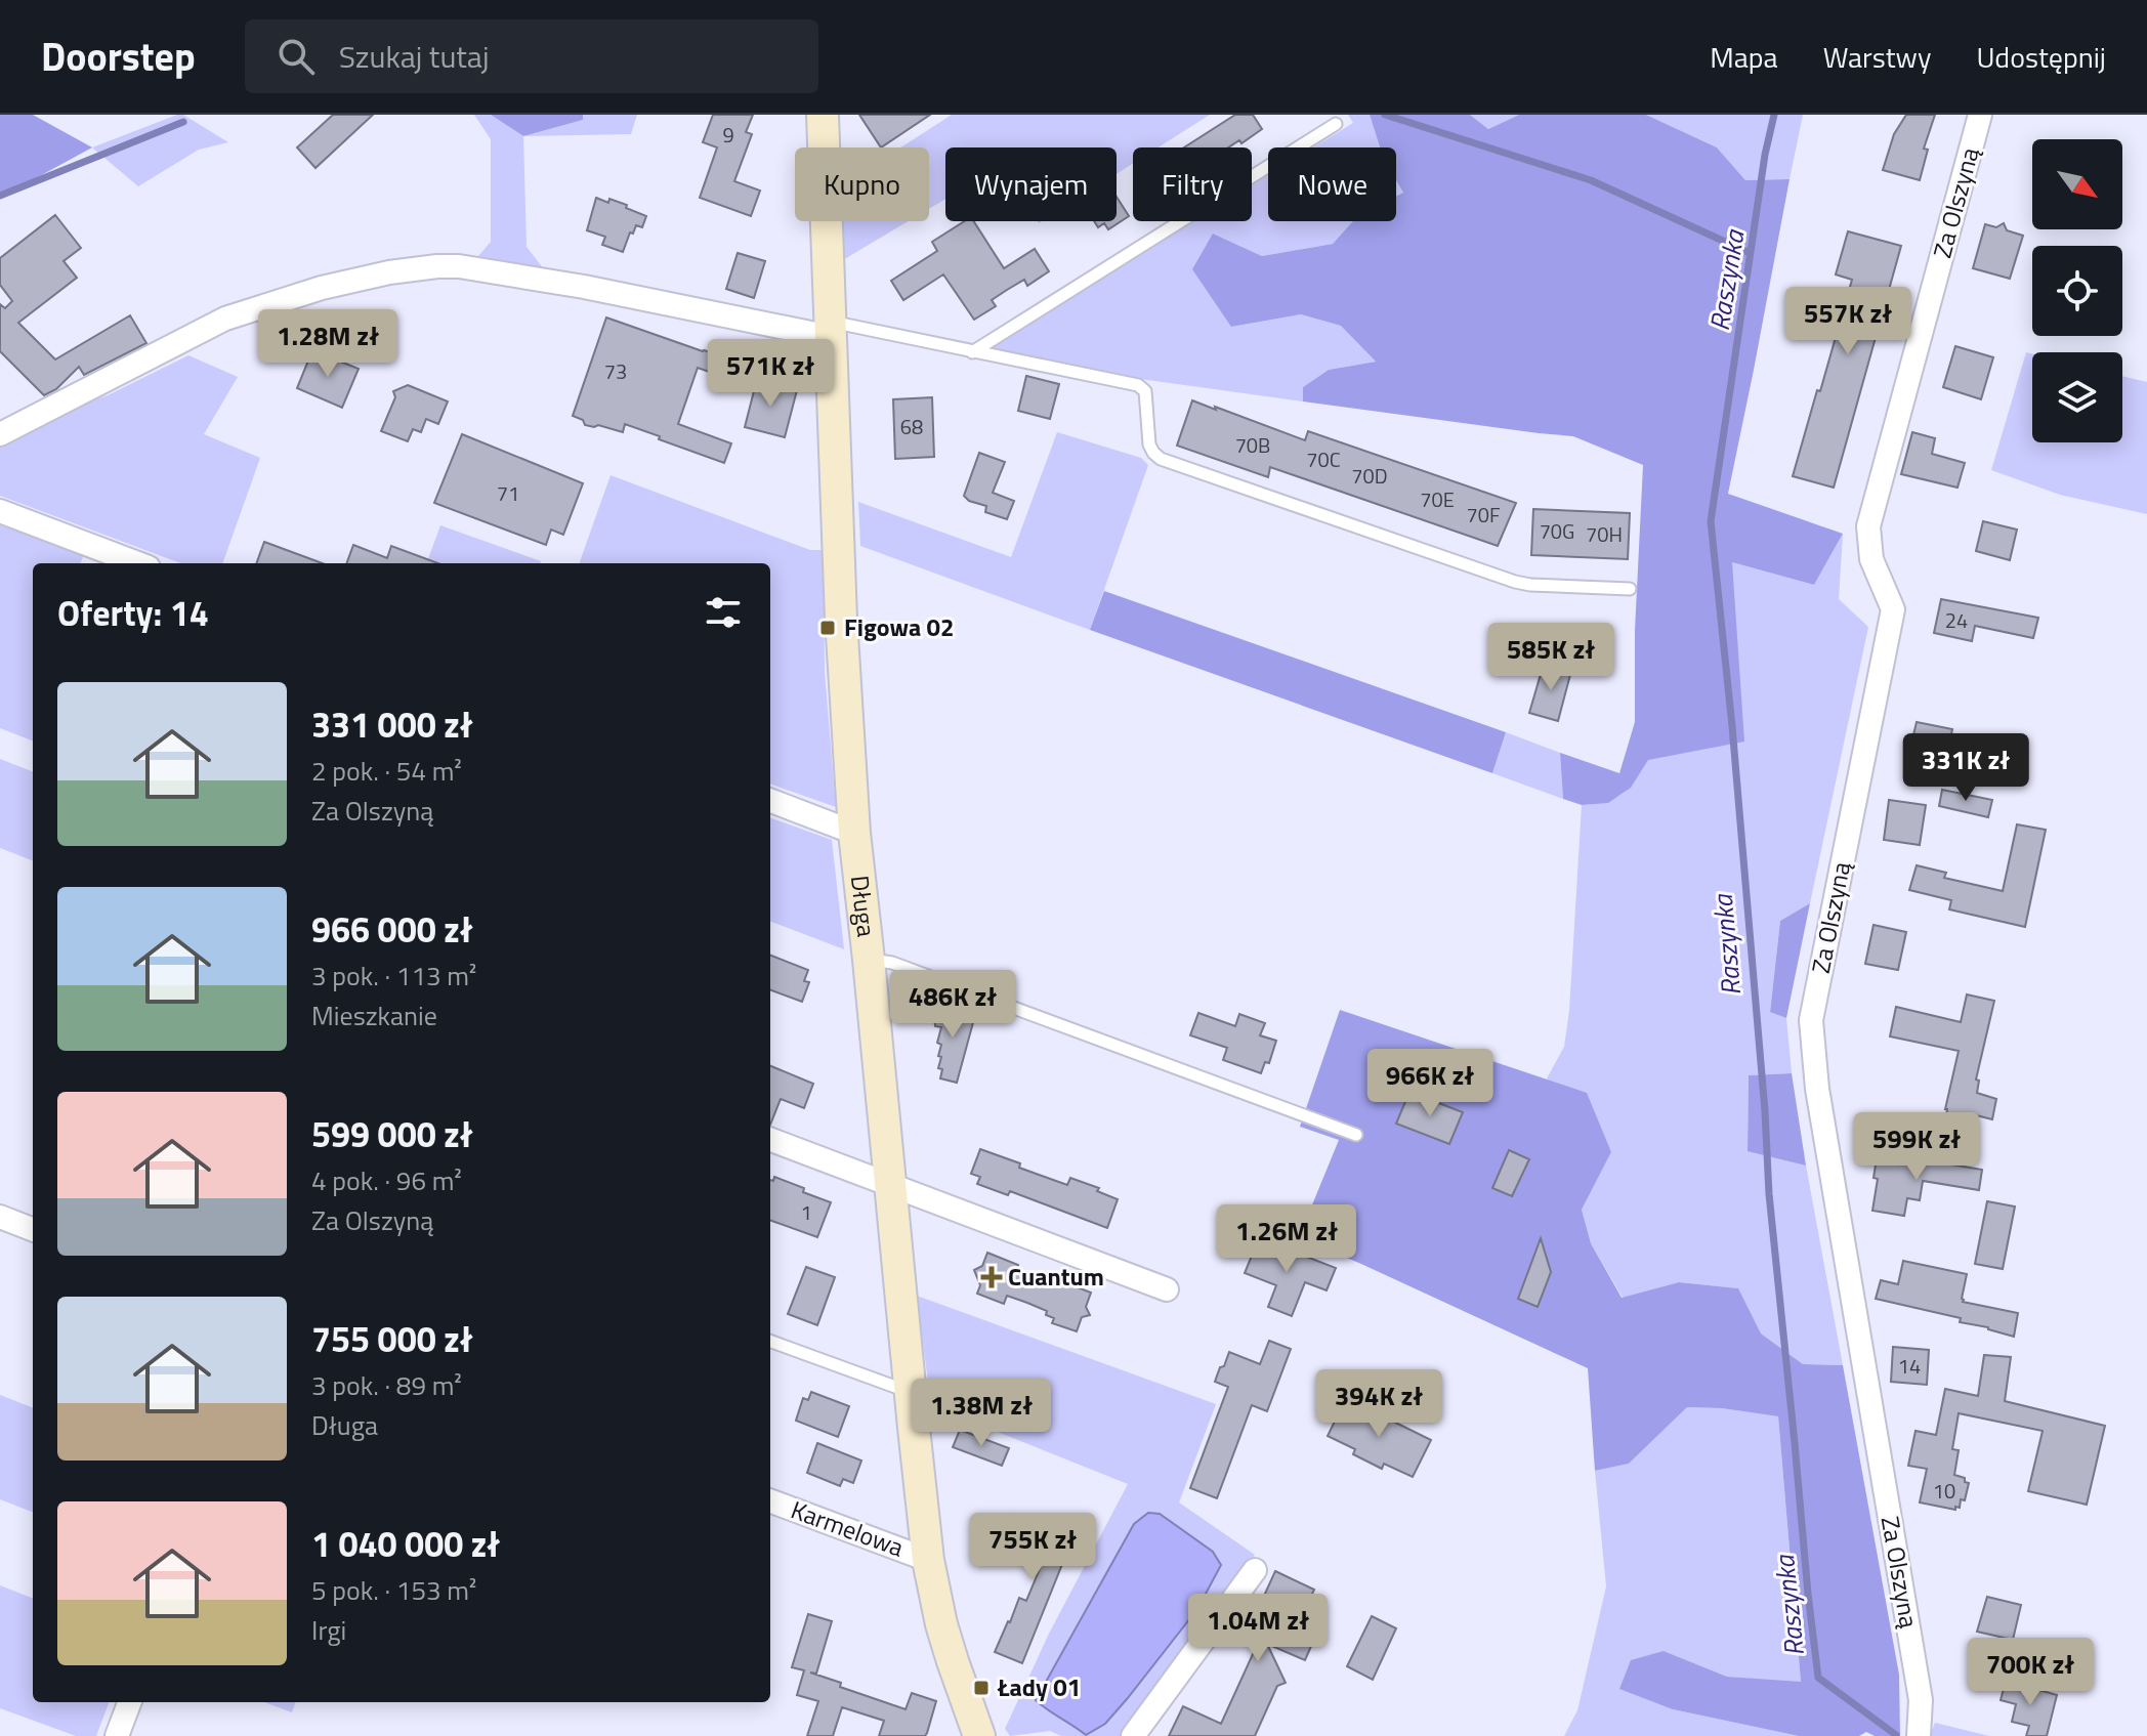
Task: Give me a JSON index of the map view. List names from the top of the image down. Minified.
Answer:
{"streets":{"street":["Za Olszyną","Długa","Karmelowa"]},"crossings":[["Długa","Karmelowa"]],"water":["Raszynka"],"places":{"transit":["Figowa 02","Łady 01"],"health":["Cuantum"]},"house_numbers":["9","73","68","70B","70C","70D","71","70E","70F","70G","70H","24","1","14","10"],"north":"bottom right","page":{"header":"Doorstep","search":"Szukaj tutaj","nav":["Mapa","Warstwy","Udostępnij"],"chip":["Kupno","Wynajem","Filtry","Nowe"],"price":["557K zł","1.28M zł","571K zł","585K zł","331K zł","486K zł","966K zł","599K zł","1.26M zł","394K zł","1.38M zł","755K zł","1.04M zł","700K zł"],"heading":"Oferty: 14","list":[{"name":"331 000 zł","note":"2 pok. · 54 m² · Za Olszyną"},{"name":"966 000 zł","note":"3 pok. · 113 m² · Mieszkanie"},{"name":"599 000 zł","note":"4 pok. · 96 m² · Za Olszyną"},{"name":"755 000 zł","note":"3 pok. · 89 m² · Długa"},{"name":"1 040 000 zł","note":"5 pok. · 153 m² · Irgi"}]}}
